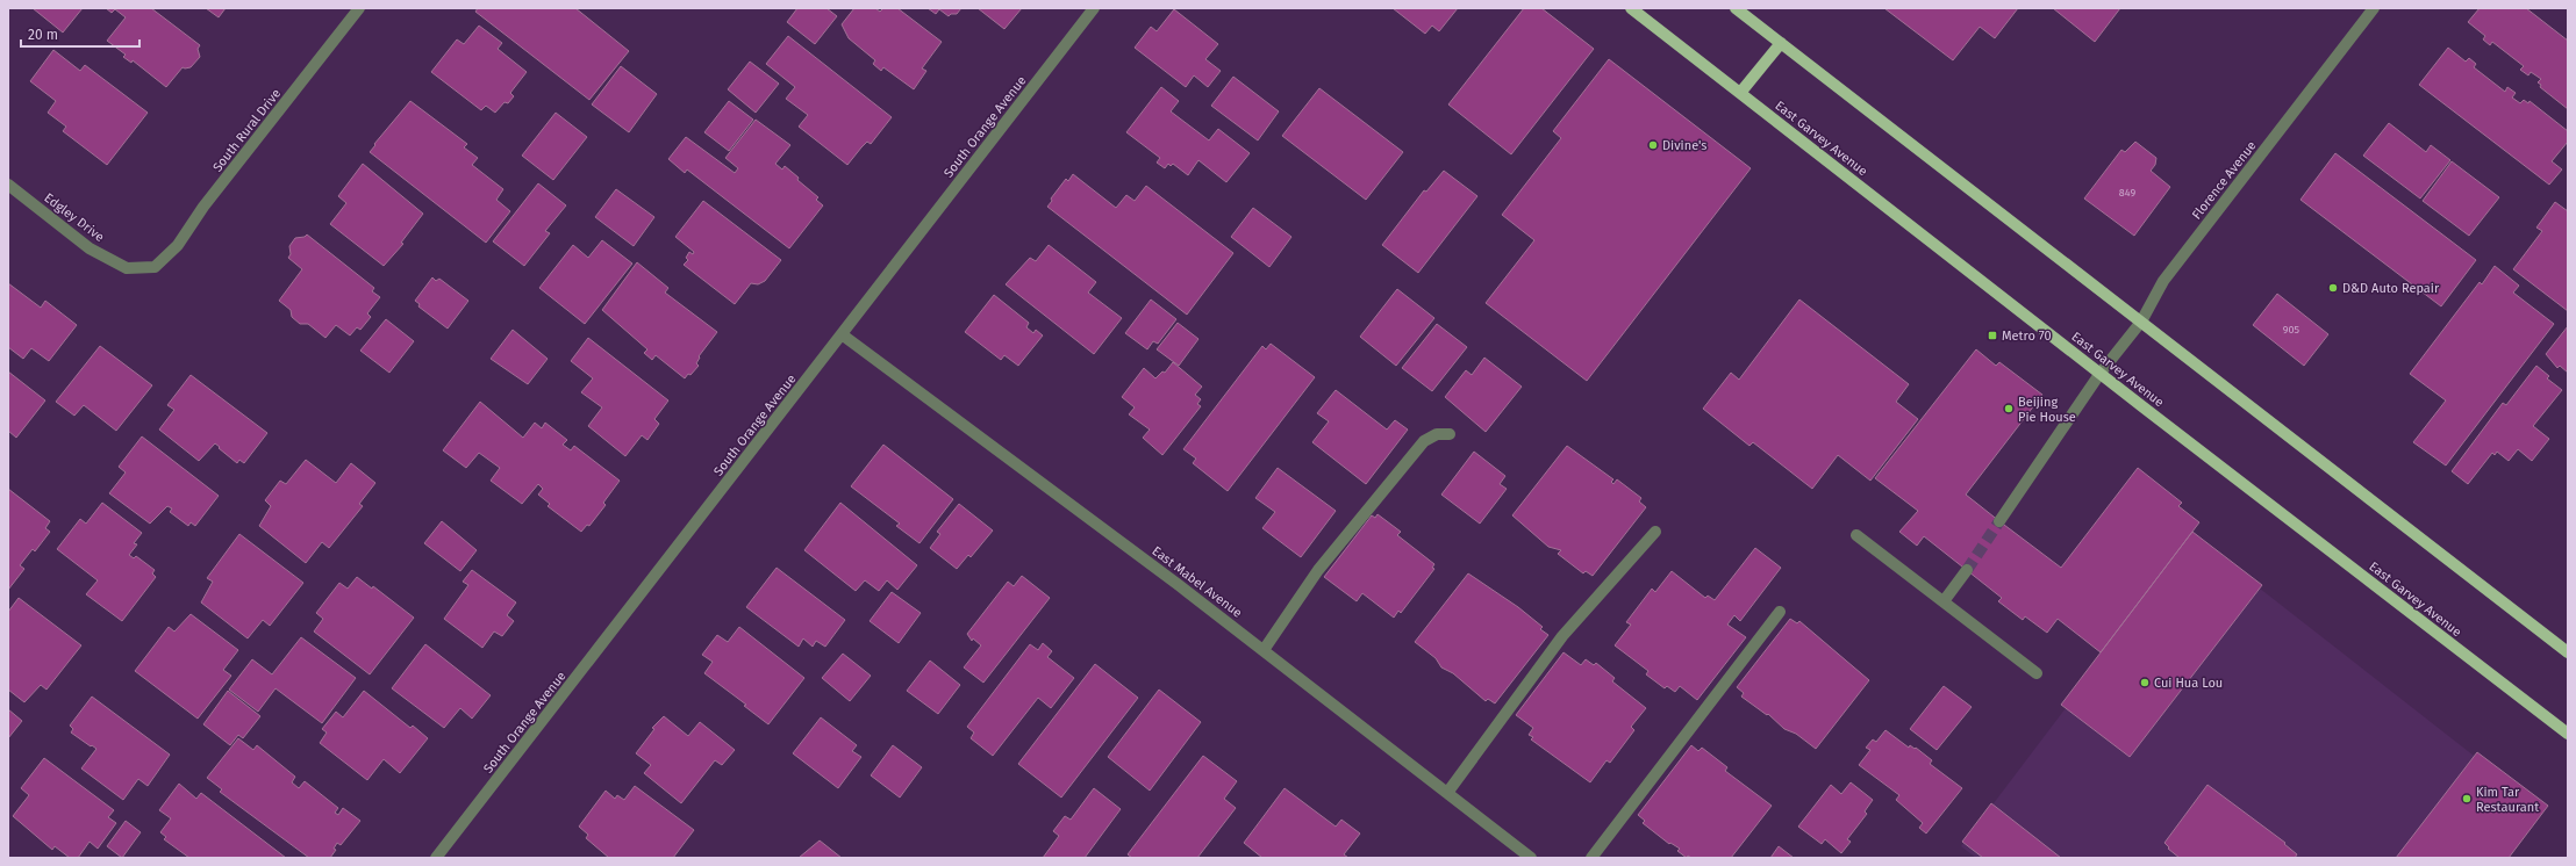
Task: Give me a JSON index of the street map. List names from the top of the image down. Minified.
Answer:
{"streets":{"main road":["East Garvey Avenue"],"street":["South Orange Avenue","South Rural Drive","Florence Avenue","Edgley Drive","East Mabel Avenue"]},"crossings":[["South Orange Avenue","East Mabel Avenue"],["South Rural Drive","Edgley Drive"],["East Garvey Avenue","Florence Avenue"]],"places":{"other":["Divine's","D&D Auto Repair","Beijing Pie House","Cui Hua Lou","Kim Tar Restaurant"],"transit":["Metro 70"]},"house_numbers":["849","905"],"scale_bar":"20 m"}
